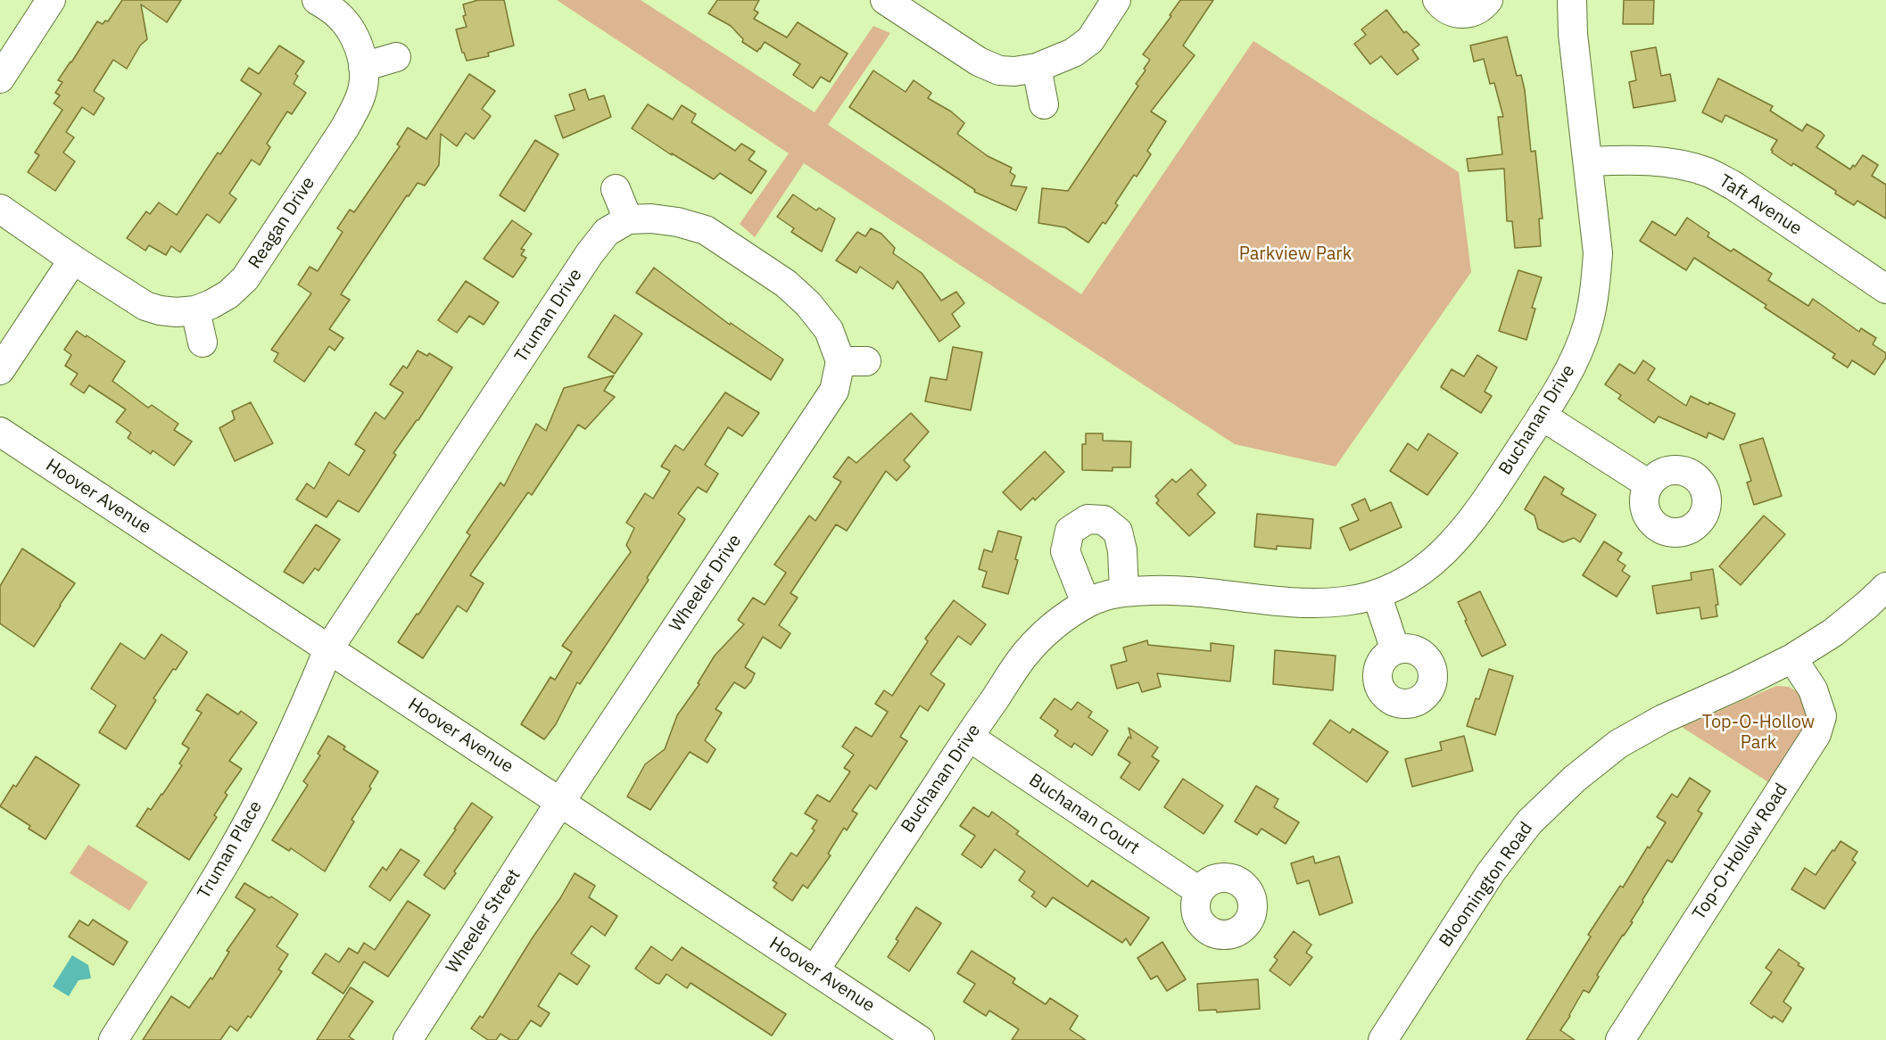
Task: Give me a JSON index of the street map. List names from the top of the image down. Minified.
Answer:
{"streets":{"street":["Taft Avenue","Reagan Drive","Truman Drive","Buchanan Drive","Hoover Avenue","Wheeler Drive","Buchanan Court","Truman Place","Top-O-Hollow Road","Bloomington Road","Wheeler Street"]},"crossings":[["Taft Avenue","Buchanan Drive"],["Truman Drive","Hoover Avenue"],["Truman Drive","Wheeler Drive"],["Truman Drive","Truman Place"],["Buchanan Drive","Hoover Avenue"],["Buchanan Drive","Buchanan Court"],["Hoover Avenue","Wheeler Drive"],["Hoover Avenue","Truman Place"],["Hoover Avenue","Wheeler Street"],["Wheeler Drive","Wheeler Street"],["Top-O-Hollow Road","Bloomington Road"]],"parks":["Parkview Park","Top-O-Hollow Park"]}
